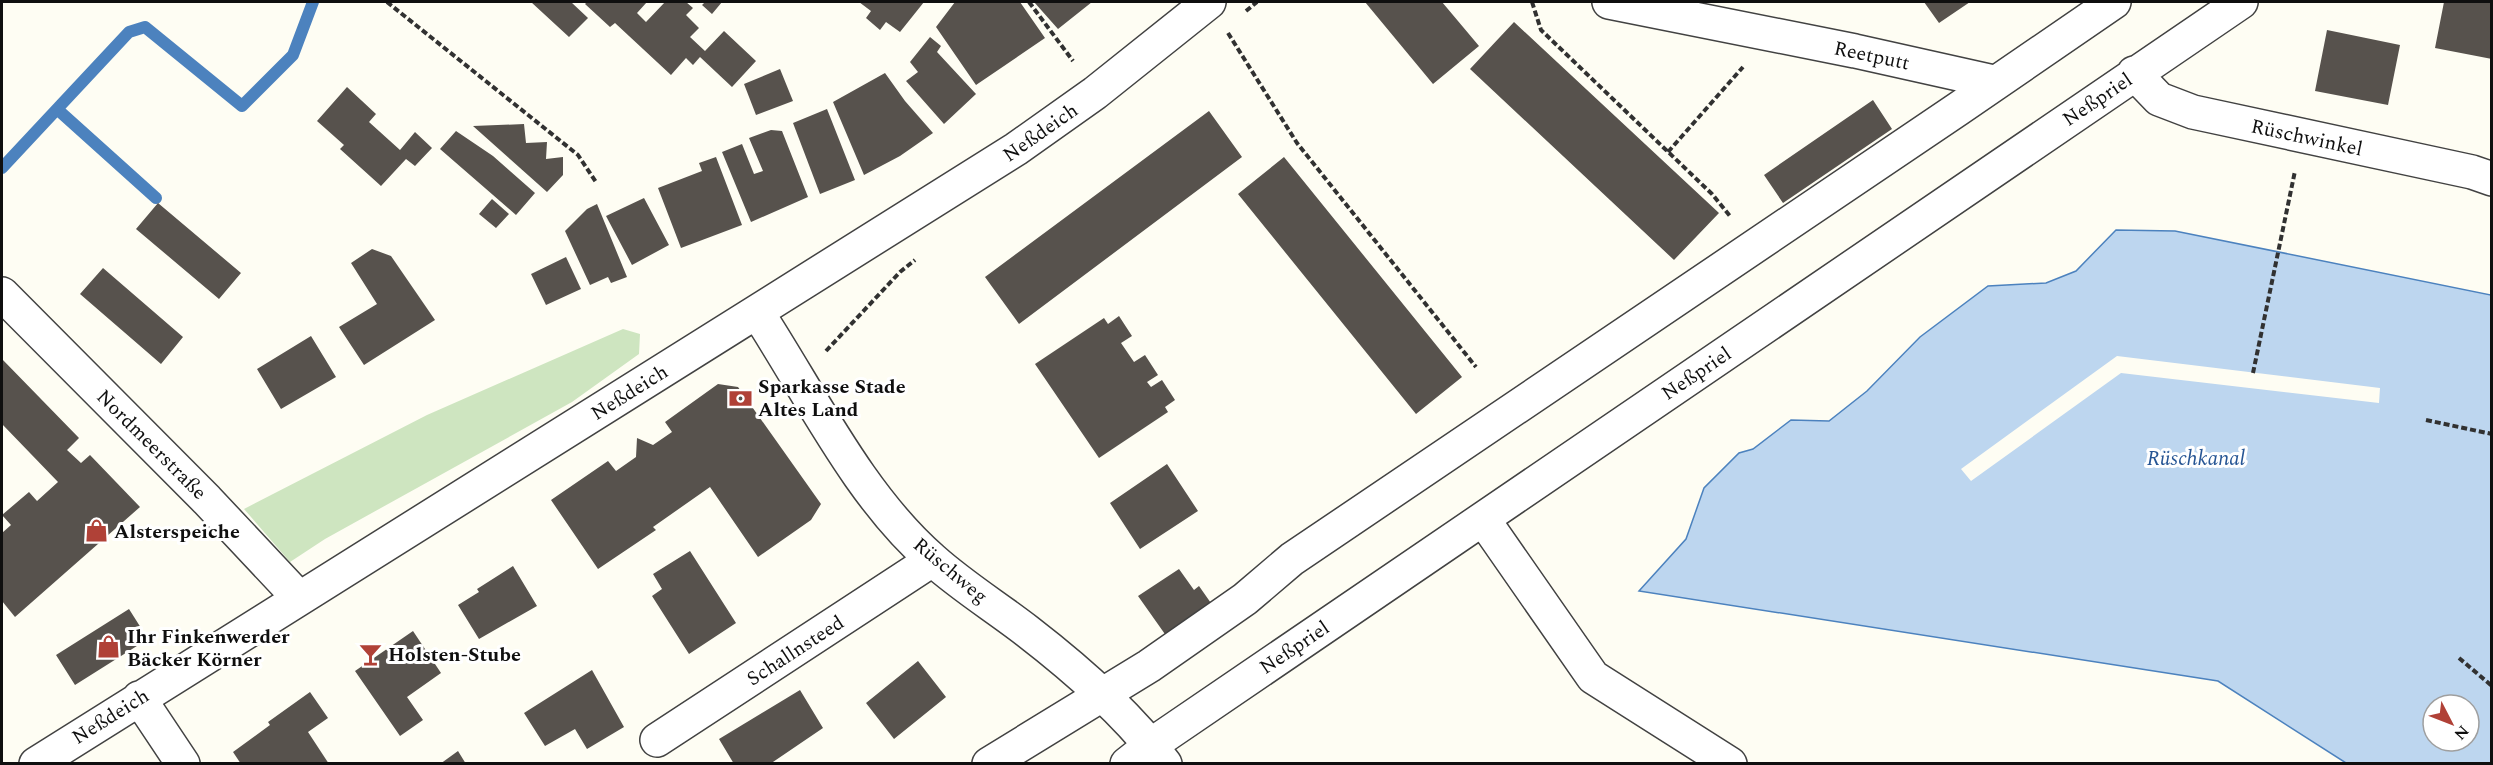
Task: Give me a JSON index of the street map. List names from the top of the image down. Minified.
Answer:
{"streets":{"street":["Reetputt","Neßpriel","Neßdeich","Rüschwinkel","Nordmeerstraße","Rüschweg","Schallnsteed"]},"crossings":[["Neßpriel","Rüschwinkel"],["Neßpriel","Rüschweg"],["Neßdeich","Nordmeerstraße"],["Neßdeich","Rüschweg"],["Rüschweg","Schallnsteed"]],"water":["Rüschkanal"],"places":{"bank":["Sparkasse Stade Altes Land"],"shop":["Alsterspeiche","Ihr Finkenwerder Bäcker Körner"],"bar":["Holsten-Stube"]},"north":"bottom right"}
